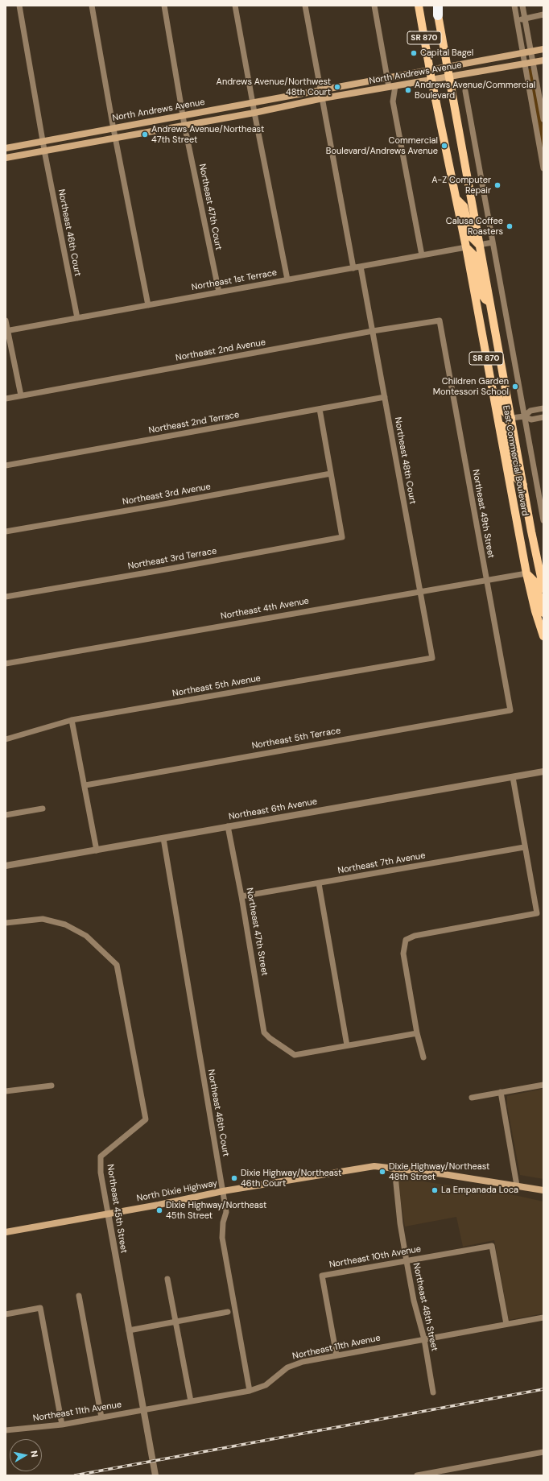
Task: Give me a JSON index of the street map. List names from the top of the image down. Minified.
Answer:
{"streets":{"main road":["SR 870","North Andrews Avenue","East Commercial Boulevard","North Dixie Highway"],"street":["Northeast 47th Court","Northeast 46th Court","Northeast 1st Terrace","Northeast 2nd Avenue","Northeast 2nd Terrace","Northeast 48th Court","Northeast 3rd Avenue","Northeast 49th Street","Northeast 3rd Terrace","Northeast 4th Avenue","Northeast 5th Avenue","Northeast 5th Terrace","Northeast 6th Avenue","Northeast 7th Avenue","Northeast 47th Street","Northeast 45th Street","Northeast 10th Avenue","Northeast 48th Street","Northeast 11th Avenue"]},"crossings":[["SR 870","North Andrews Avenue"],["SR 870","East Commercial Boulevard"],["North Andrews Avenue","Northeast 47th Court"],["North Andrews Avenue","Northeast 46th Court"],["North Andrews Avenue","East Commercial Boulevard"],["Northeast 47th Court","Northeast 1st Terrace"],["Northeast 46th Court","Northeast 1st Terrace"],["Northeast 46th Court","Northeast 6th Avenue"],["Northeast 46th Court","North Dixie Highway"],["Northeast 46th Court","Northeast 11th Avenue"],["Northeast 1st Terrace","Northeast 48th Court"],["Northeast 1st Terrace","East Commercial Boulevard"],["Northeast 2nd Avenue","Northeast 48th Court"],["Northeast 2nd Avenue","Northeast 49th Street"],["Northeast 2nd Terrace","Northeast 48th Court"],["Northeast 48th Court","Northeast 4th Avenue"],["Northeast 48th Court","Northeast 5th Avenue"],["East Commercial Boulevard","Northeast 4th Avenue"],["Northeast 3rd Avenue","Northeast 3rd Terrace"],["Northeast 49th Street","Northeast 4th Avenue"],["Northeast 49th Street","Northeast 5th Terrace"],["Northeast 6th Avenue","Northeast 47th Street"],["Northeast 7th Avenue","Northeast 47th Street"],["North Dixie Highway","Northeast 45th Street"],["North Dixie Highway","Northeast 48th Street"],["Northeast 45th Street","Northeast 11th Avenue"],["Northeast 10th Avenue","Northeast 48th Street"],["Northeast 10th Avenue","Northeast 11th Avenue"],["Northeast 48th Street","Northeast 11th Avenue"]],"places":["Capital Bagel","Andrews Avenue/Northwest 48th Court","Andrews Avenue/Commercial Boulevard","Andrews Avenue/Northeast 47th Street","Commercial Boulevard/Andrews Avenue","A-Z Computer Repair","Calusa Coffee Roasters","Children Garden Montessori School","Dixie Highway/Northeast 48th Street","Dixie Highway/Northeast 46th Court","La Empanada Loca","Dixie Highway/Northeast 45th Street"],"north":"right"}
